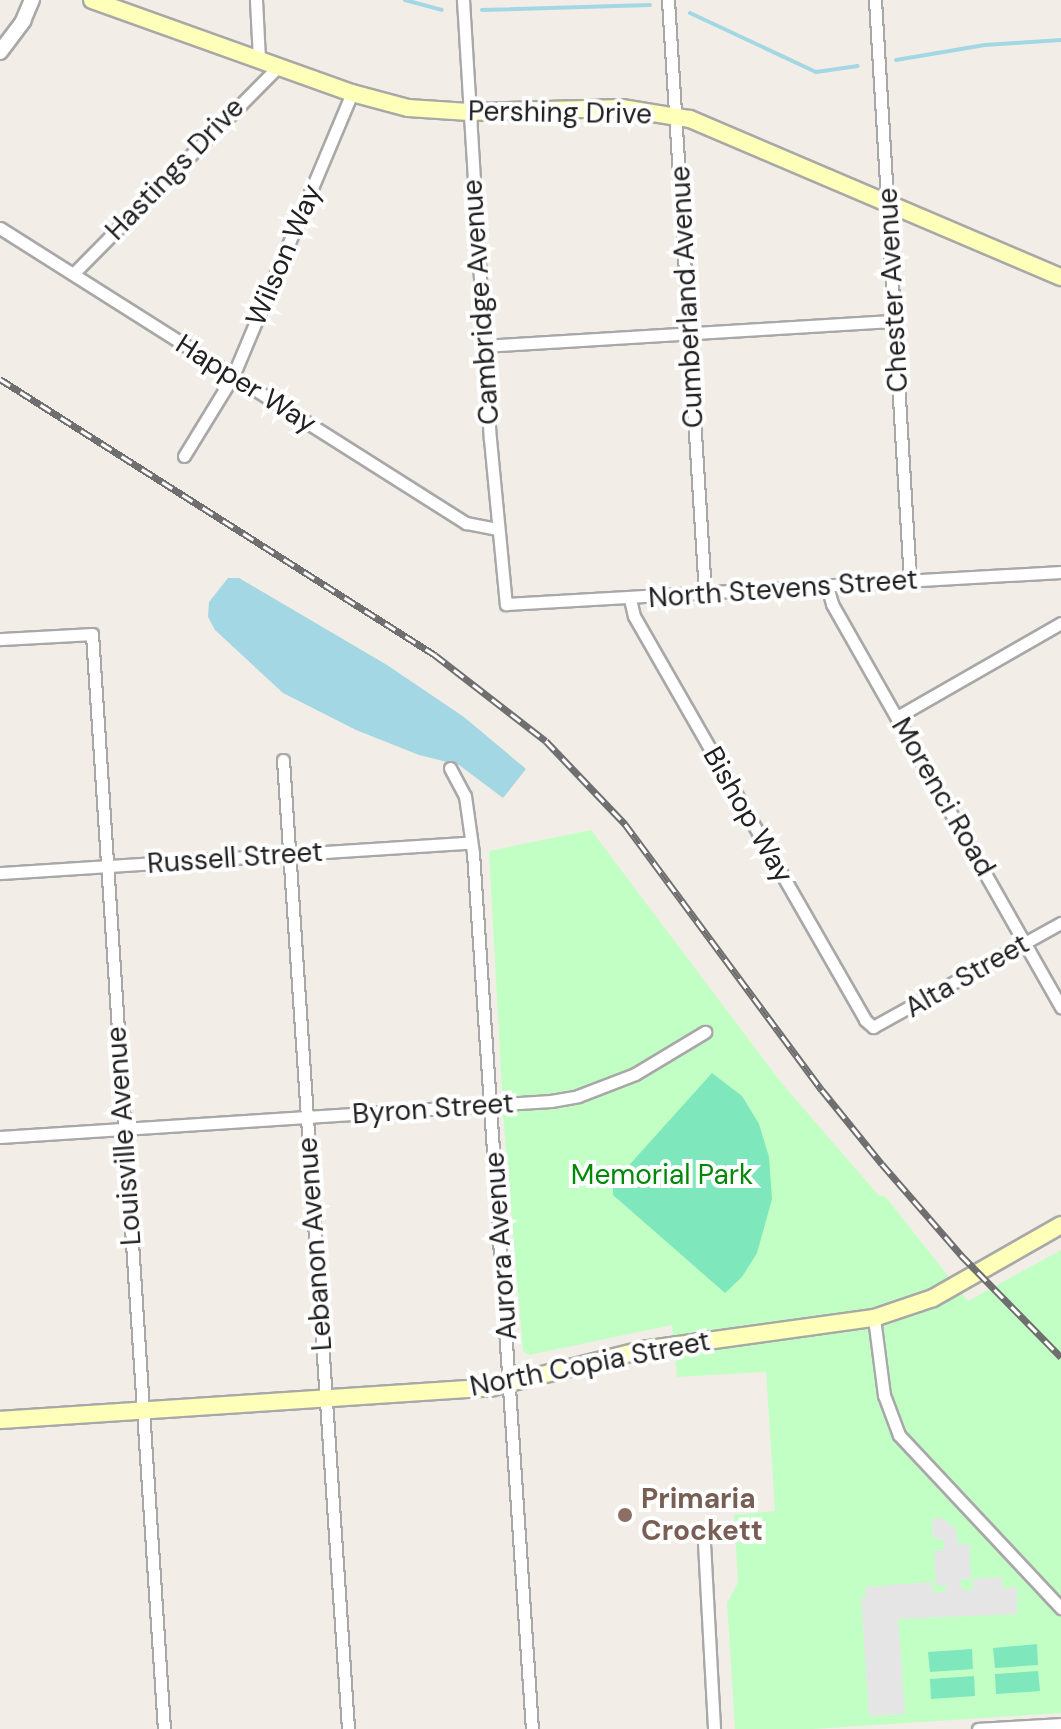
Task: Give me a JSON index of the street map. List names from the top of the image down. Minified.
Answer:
{"streets":{"main road":["Pershing Drive","North Copia Street"],"street":["Hastings Drive","Wilson Way","Chester Avenue","Cumberland Avenue","Cambridge Avenue","Happer Way","North Stevens Street","Morenci Road","Bishop Way","Russell Street","Alta Street","Byron Street","Louisville Avenue","Lebanon Avenue","Aurora Avenue"]},"crossings":[["Pershing Drive","Hastings Drive"],["Pershing Drive","Wilson Way"],["Pershing Drive","Chester Avenue"],["Pershing Drive","Cumberland Avenue"],["Pershing Drive","Cambridge Avenue"],["Hastings Drive","Happer Way"],["Wilson Way","Happer Way"],["Chester Avenue","North Stevens Street"],["Cumberland Avenue","North Stevens Street"],["Cambridge Avenue","Happer Way"],["Cambridge Avenue","North Stevens Street"],["North Stevens Street","Morenci Road"],["North Stevens Street","Bishop Way"],["Morenci Road","Alta Street"],["Bishop Way","Alta Street"],["Russell Street","Louisville Avenue"],["Russell Street","Lebanon Avenue"],["Russell Street","Aurora Avenue"],["Byron Street","Louisville Avenue"],["Byron Street","Lebanon Avenue"],["Byron Street","Aurora Avenue"],["Louisville Avenue","North Copia Street"],["Lebanon Avenue","North Copia Street"],["Aurora Avenue","North Copia Street"]],"parks":["Memorial Park"],"places":["Primaria Crockett"]}
